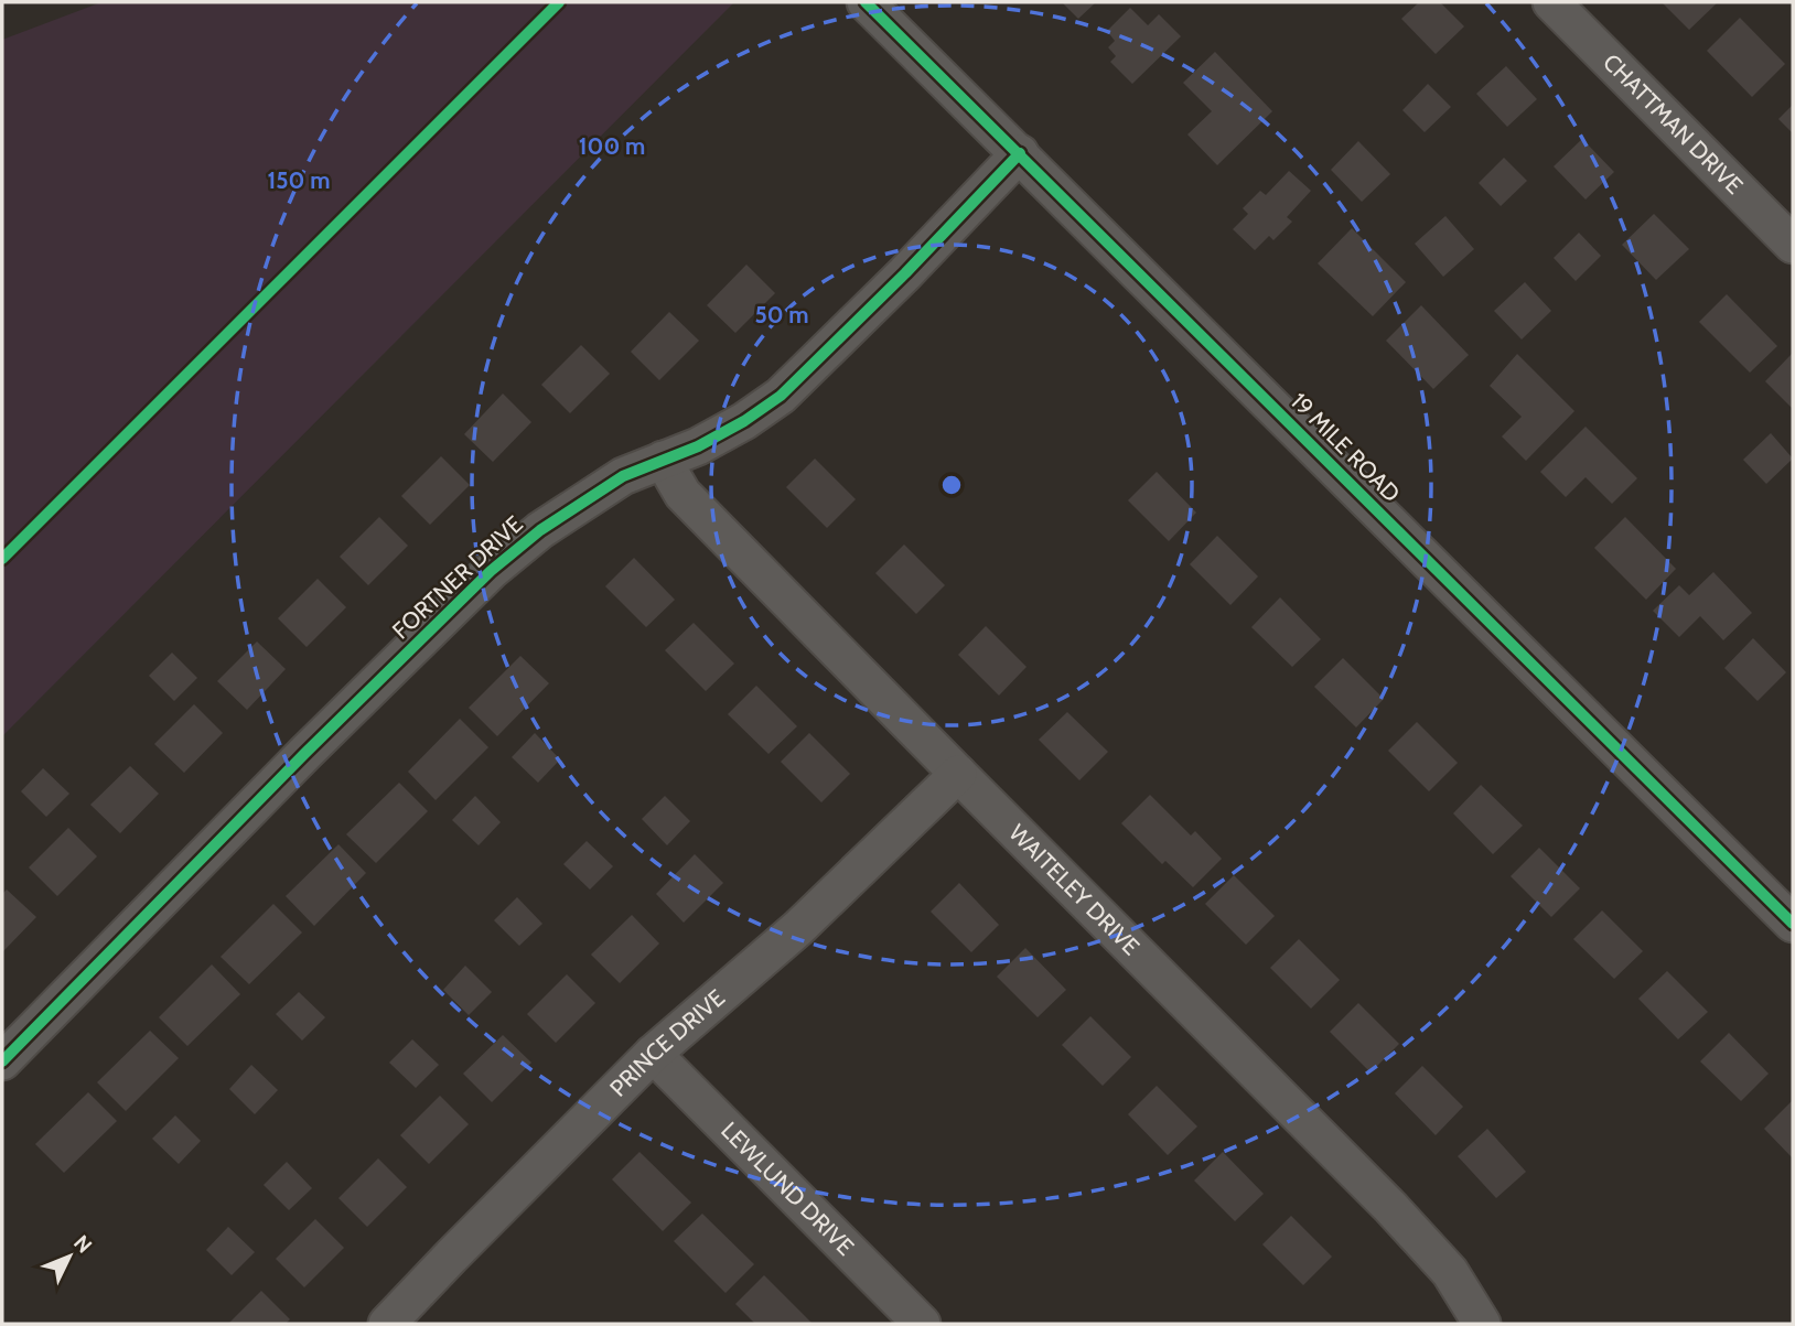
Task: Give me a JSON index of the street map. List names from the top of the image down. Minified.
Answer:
{"streets":{"street":["CHATTMAN DRIVE","19 MILE ROAD","FORTNER DRIVE","WAITELEY DRIVE","PRINCE DRIVE","LEWLUND DRIVE"]},"crossings":[["19 MILE ROAD","FORTNER DRIVE"],["FORTNER DRIVE","WAITELEY DRIVE"],["WAITELEY DRIVE","PRINCE DRIVE"],["PRINCE DRIVE","LEWLUND DRIVE"]],"north":"top right","rings":["100 m","150 m","50 m"]}
